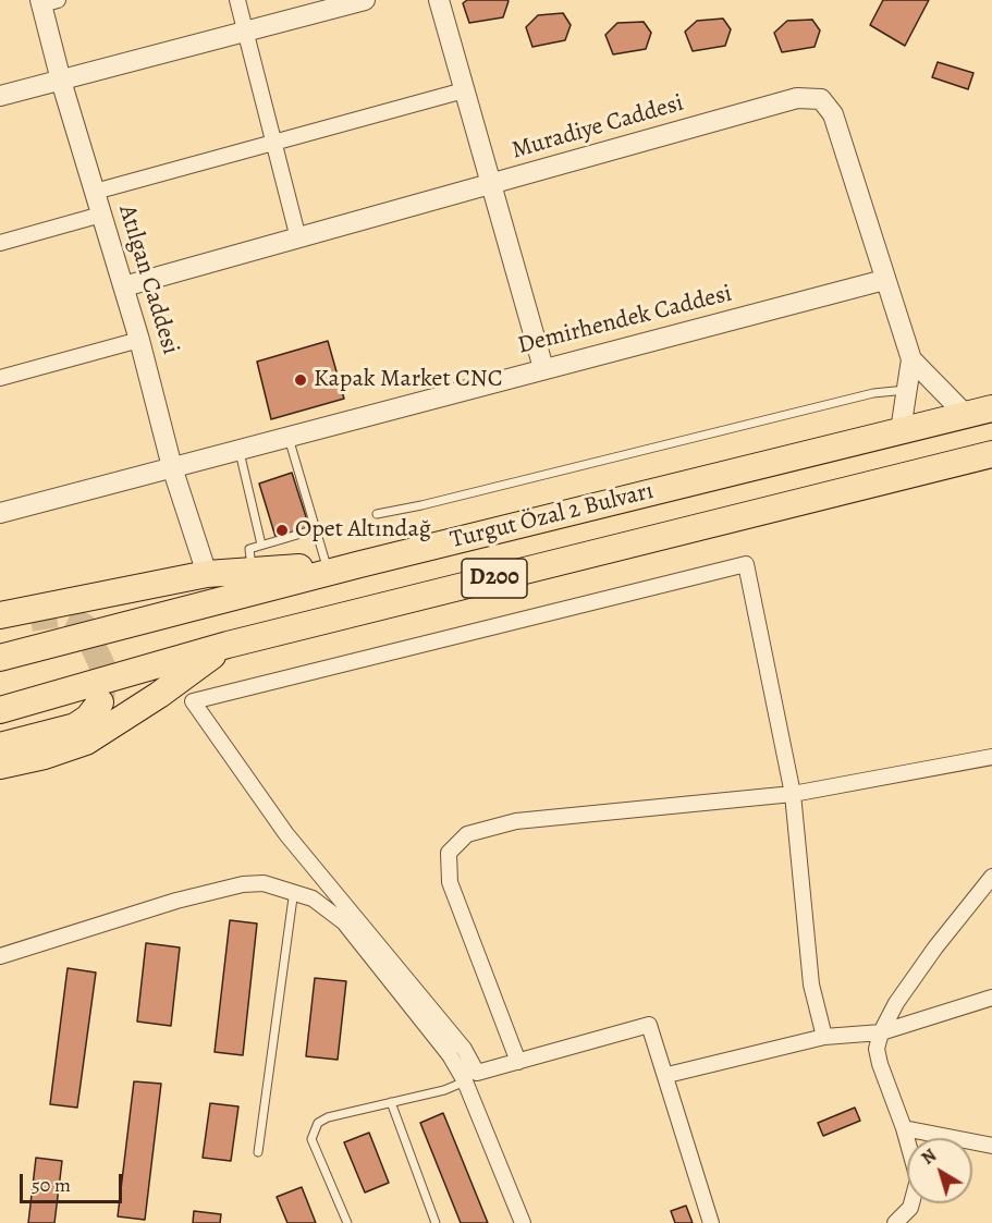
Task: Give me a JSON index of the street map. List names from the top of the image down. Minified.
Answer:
{"streets":{"highway":["Turgut Özal 2 Bulvarı","D200"],"street":["Muradiye Caddesi","Atılgan Caddesi","Demirhendek Caddesi"]},"crossings":[["Muradiye Caddesi","Atılgan Caddesi"],["Muradiye Caddesi","Demirhendek Caddesi"],["Atılgan Caddesi","Demirhendek Caddesi"]],"places":["Kapak Market CNC","Opet Altındağ"],"scale_bar":"50 m","north":"top left"}
